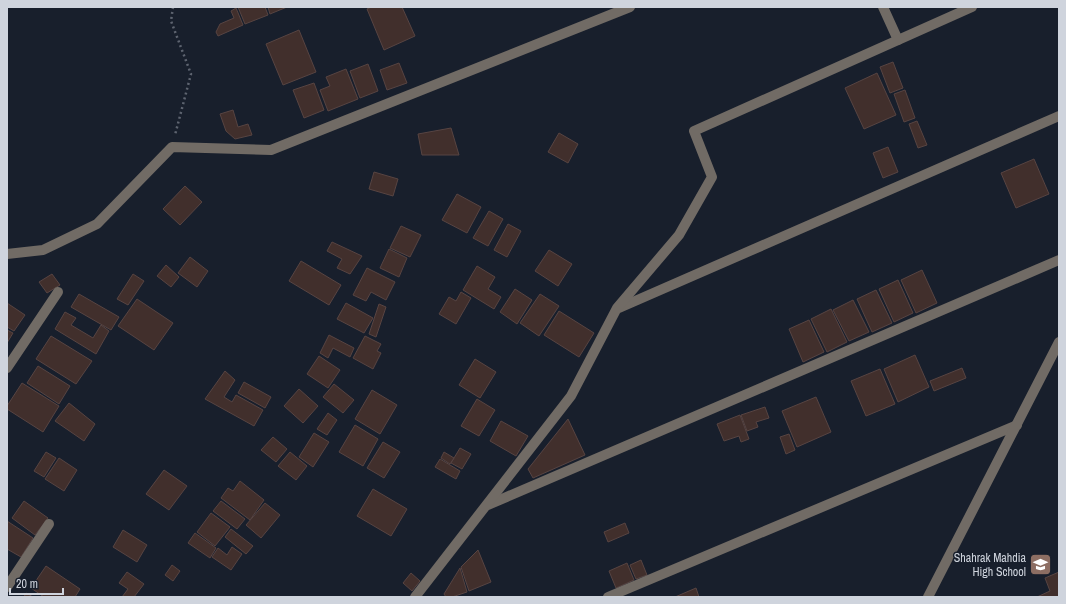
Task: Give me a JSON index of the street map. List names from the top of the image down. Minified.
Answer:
{"places":{"school or university":["Shahrak Mahdia High School"]},"scale_bar":"20 m"}
